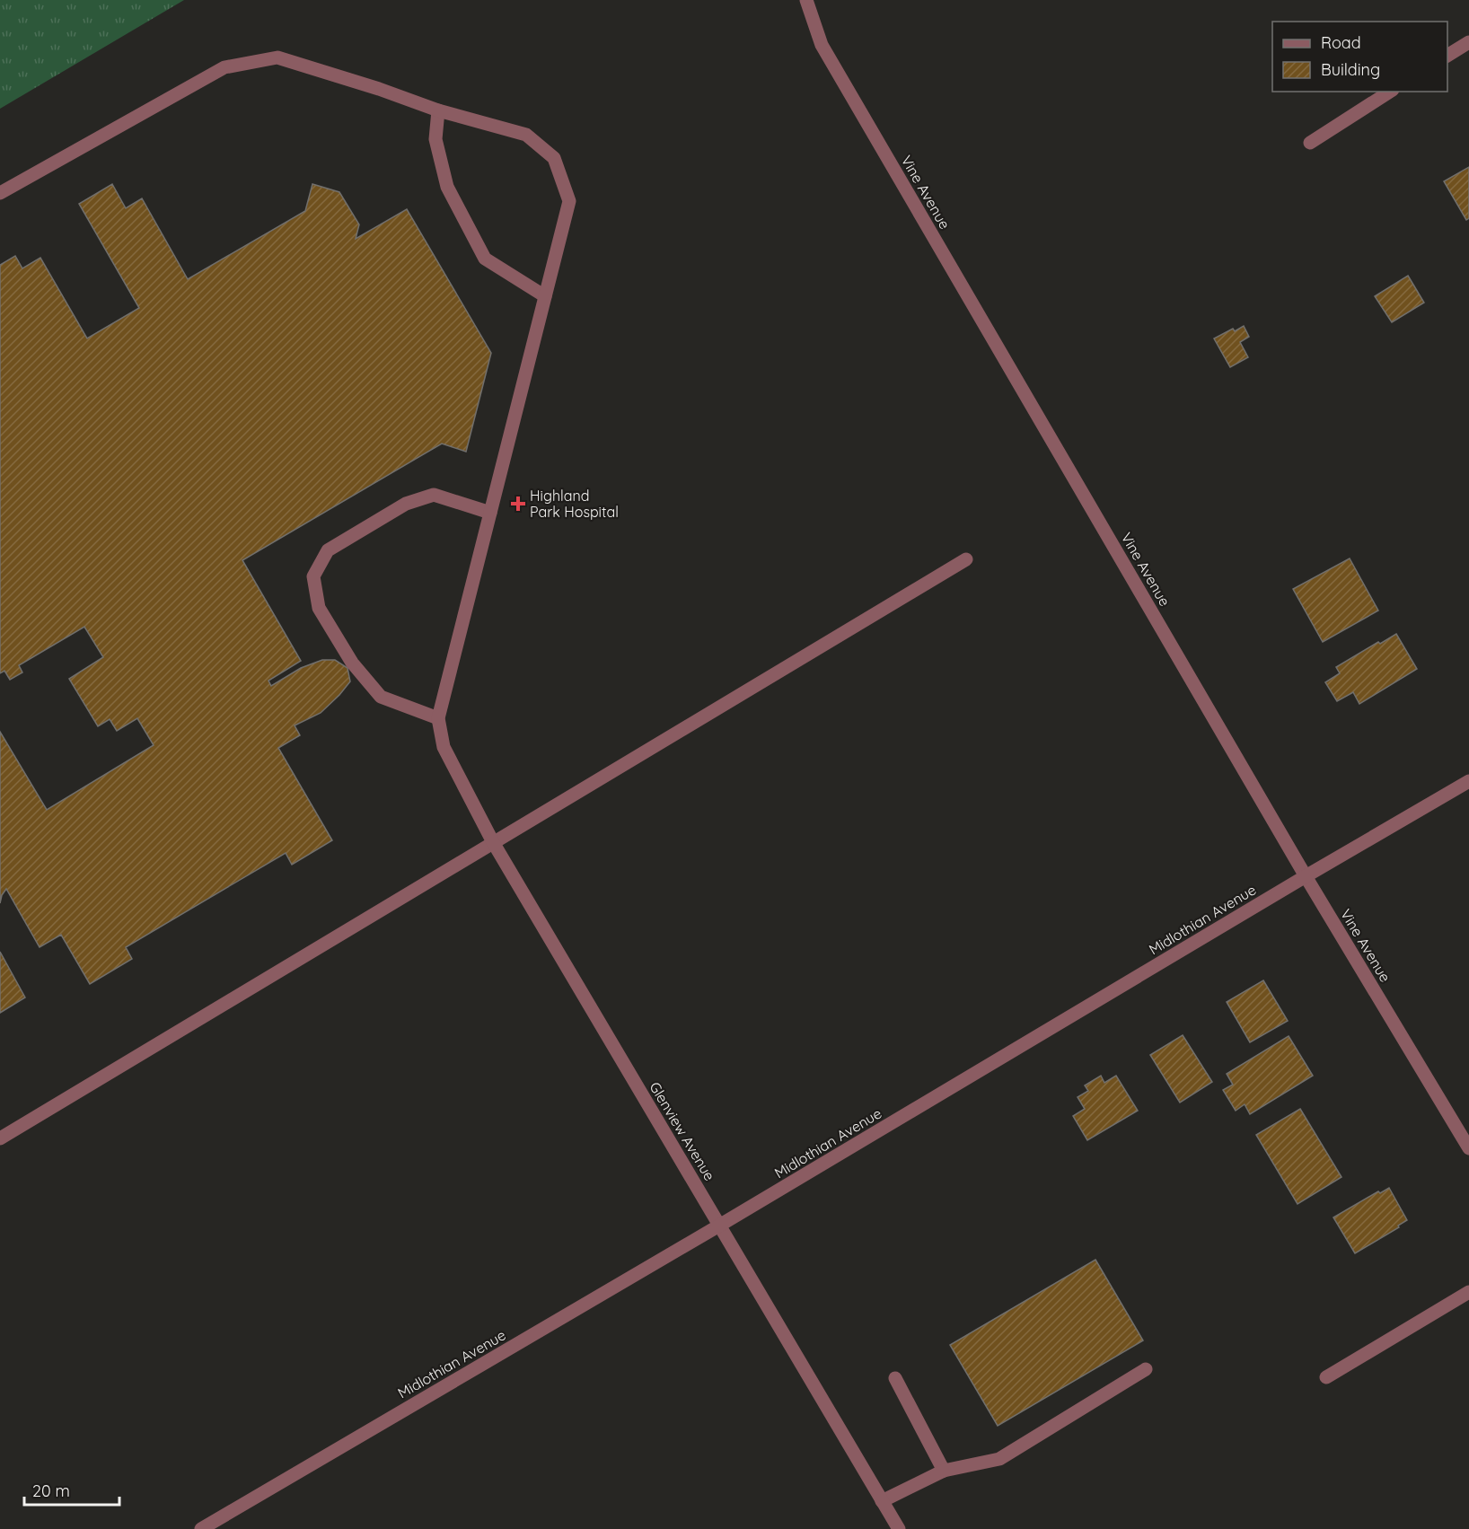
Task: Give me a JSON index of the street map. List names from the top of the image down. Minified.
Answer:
{"streets":{"street":["Vine Avenue","Midlothian Avenue","Glenview Avenue"]},"crossings":[["Vine Avenue","Midlothian Avenue"],["Midlothian Avenue","Glenview Avenue"]],"places":{"health":["Highland Park Hospital"]},"legend":["Road","Building"],"scale_bar":"20 m"}
